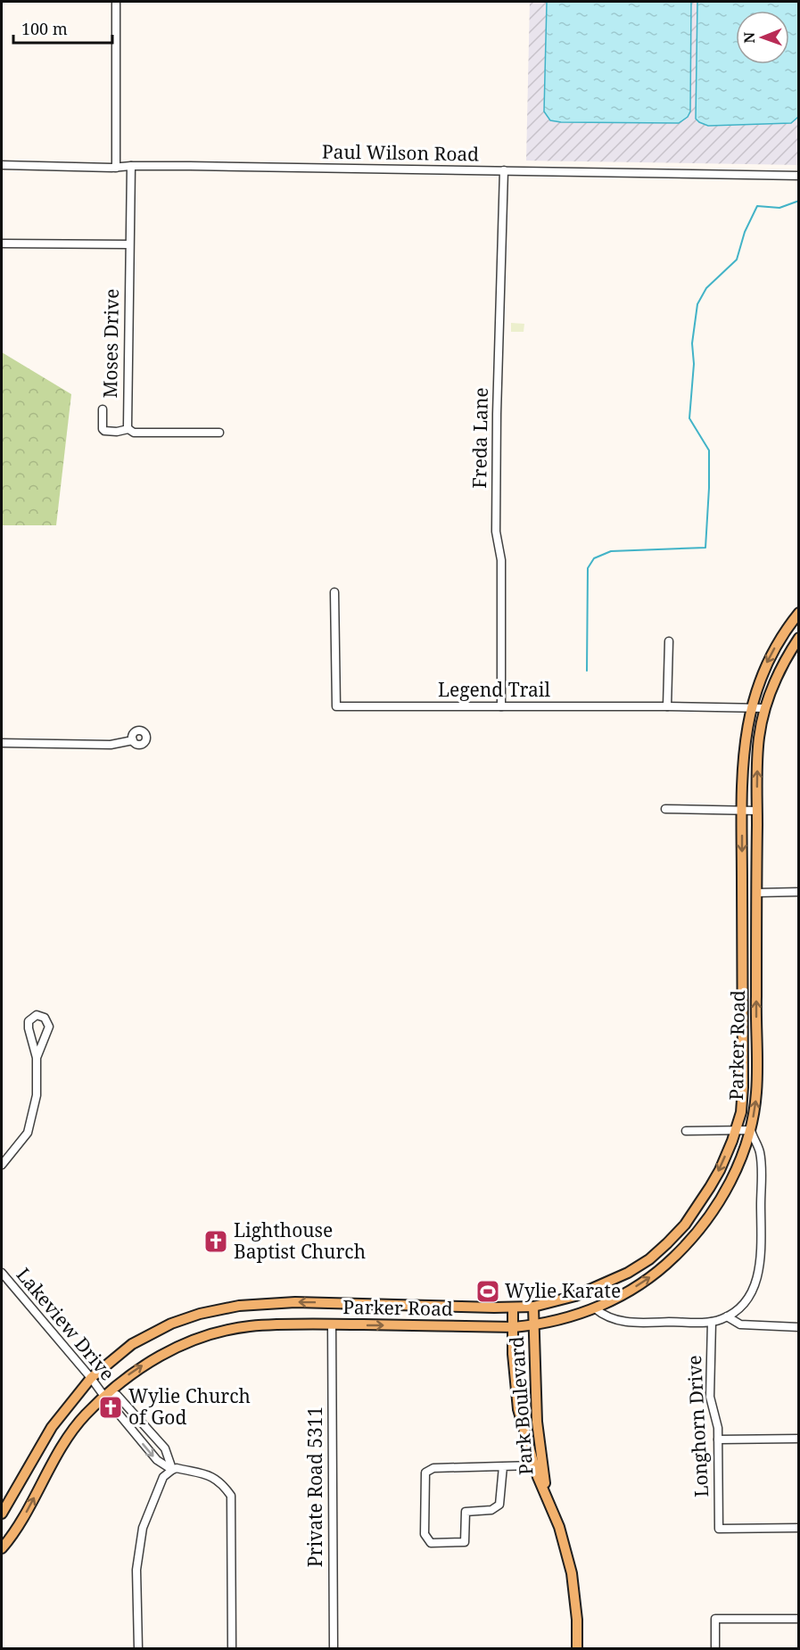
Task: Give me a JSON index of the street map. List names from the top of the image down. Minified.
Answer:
{"streets":{"main road":["Parker Road","Park Boulevard"],"street":["Paul Wilson Road","Moses Drive","Freda Lane","Legend Trail","Lakeview Drive","Longhorn Drive","Private Road 5311"]},"crossings":[["Paul Wilson Road","Moses Drive"],["Paul Wilson Road","Freda Lane"],["Freda Lane","Legend Trail"],["Legend Trail","Parker Road"],["Parker Road","Lakeview Drive"],["Parker Road","Park Boulevard"],["Parker Road","Private Road 5311"]],"places":{"church":["Lighthouse Baptist Church","Wylie Church of God"],"sports":["Wylie Karate"]},"scale_bar":"100 m","north":"left"}
